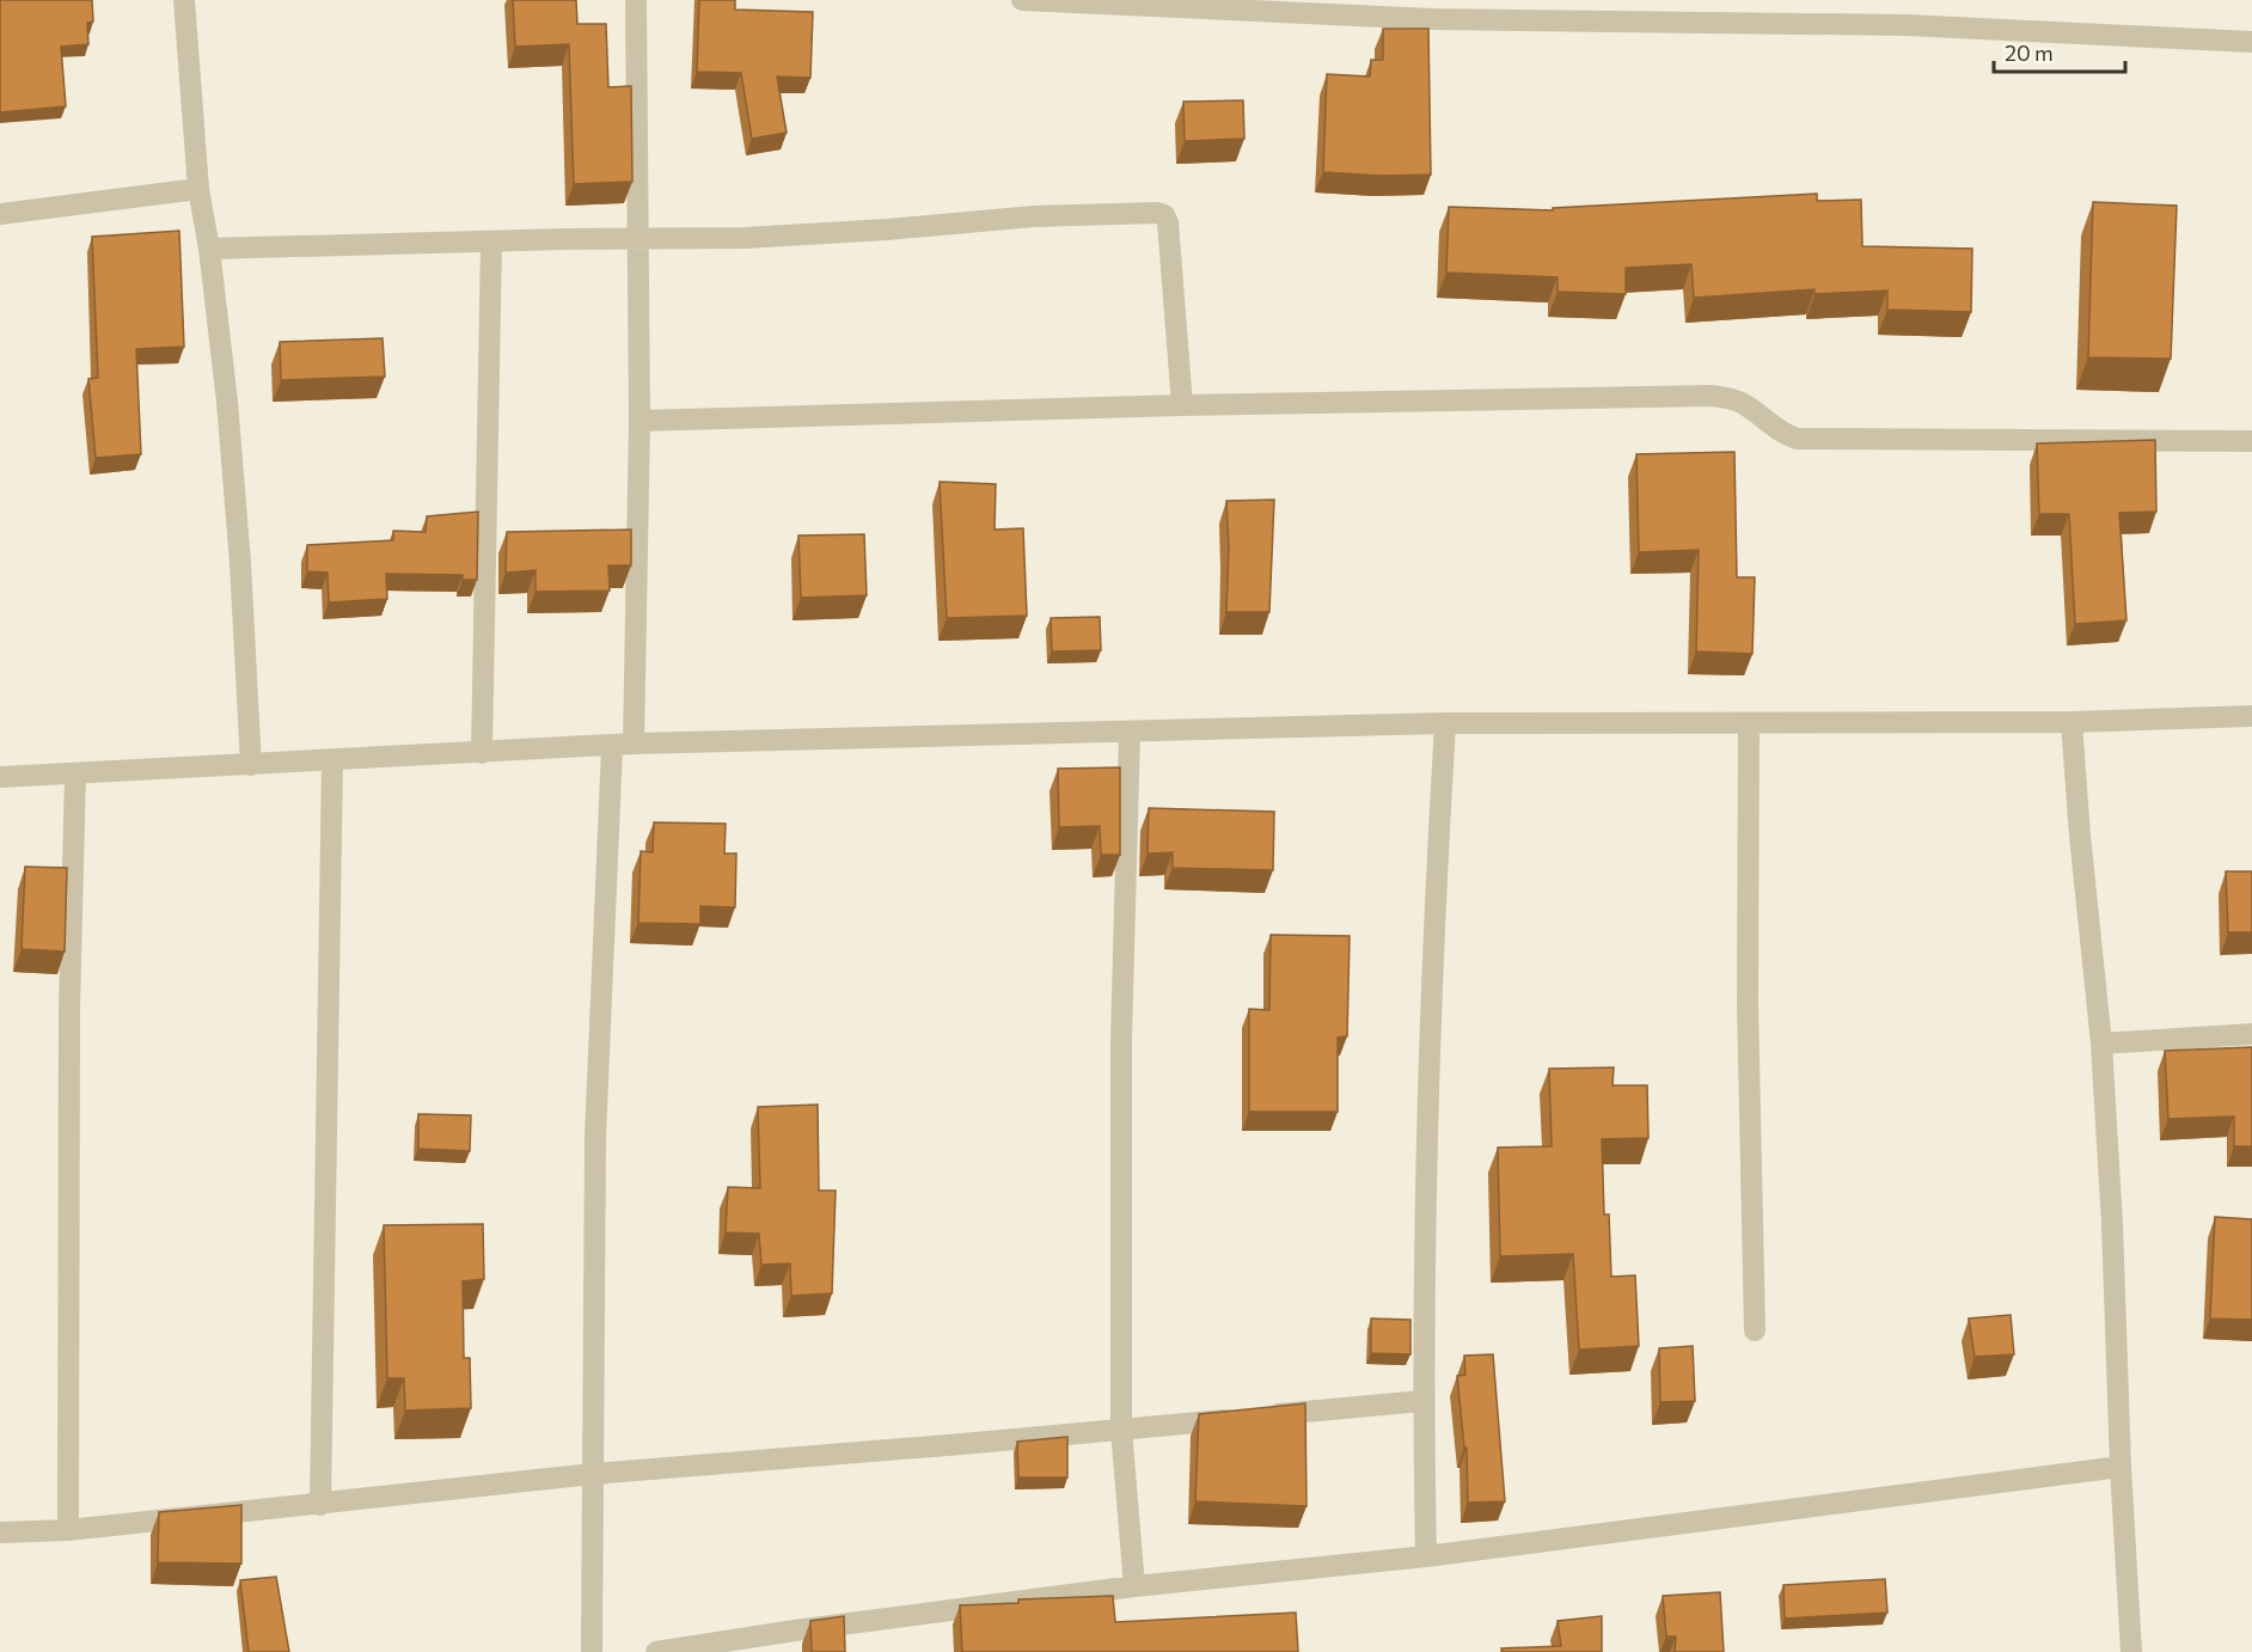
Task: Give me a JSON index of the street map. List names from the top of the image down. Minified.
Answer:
{"scale_bar":"20 m"}
